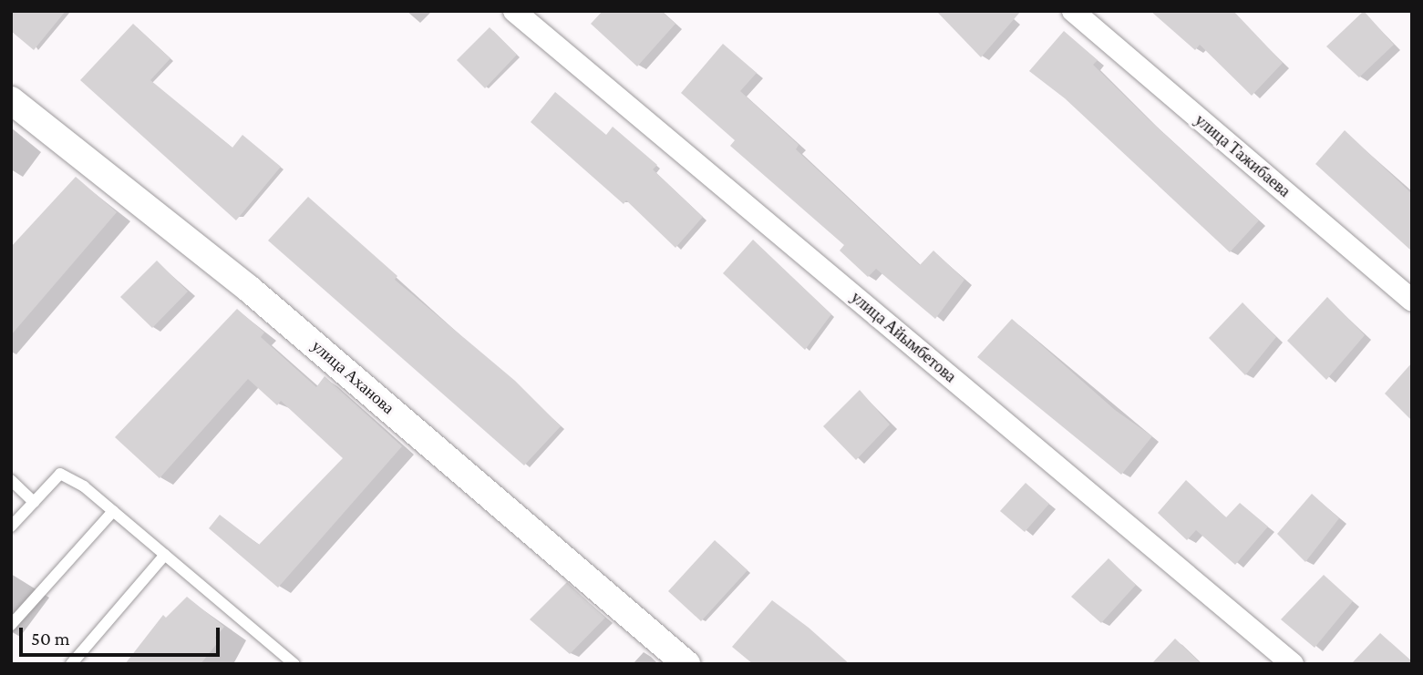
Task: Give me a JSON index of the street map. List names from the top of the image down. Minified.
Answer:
{"streets":{"street":["улица Тажибаева","улица Айымбетова","улица Аханова"]},"scale_bar":"50 m"}
